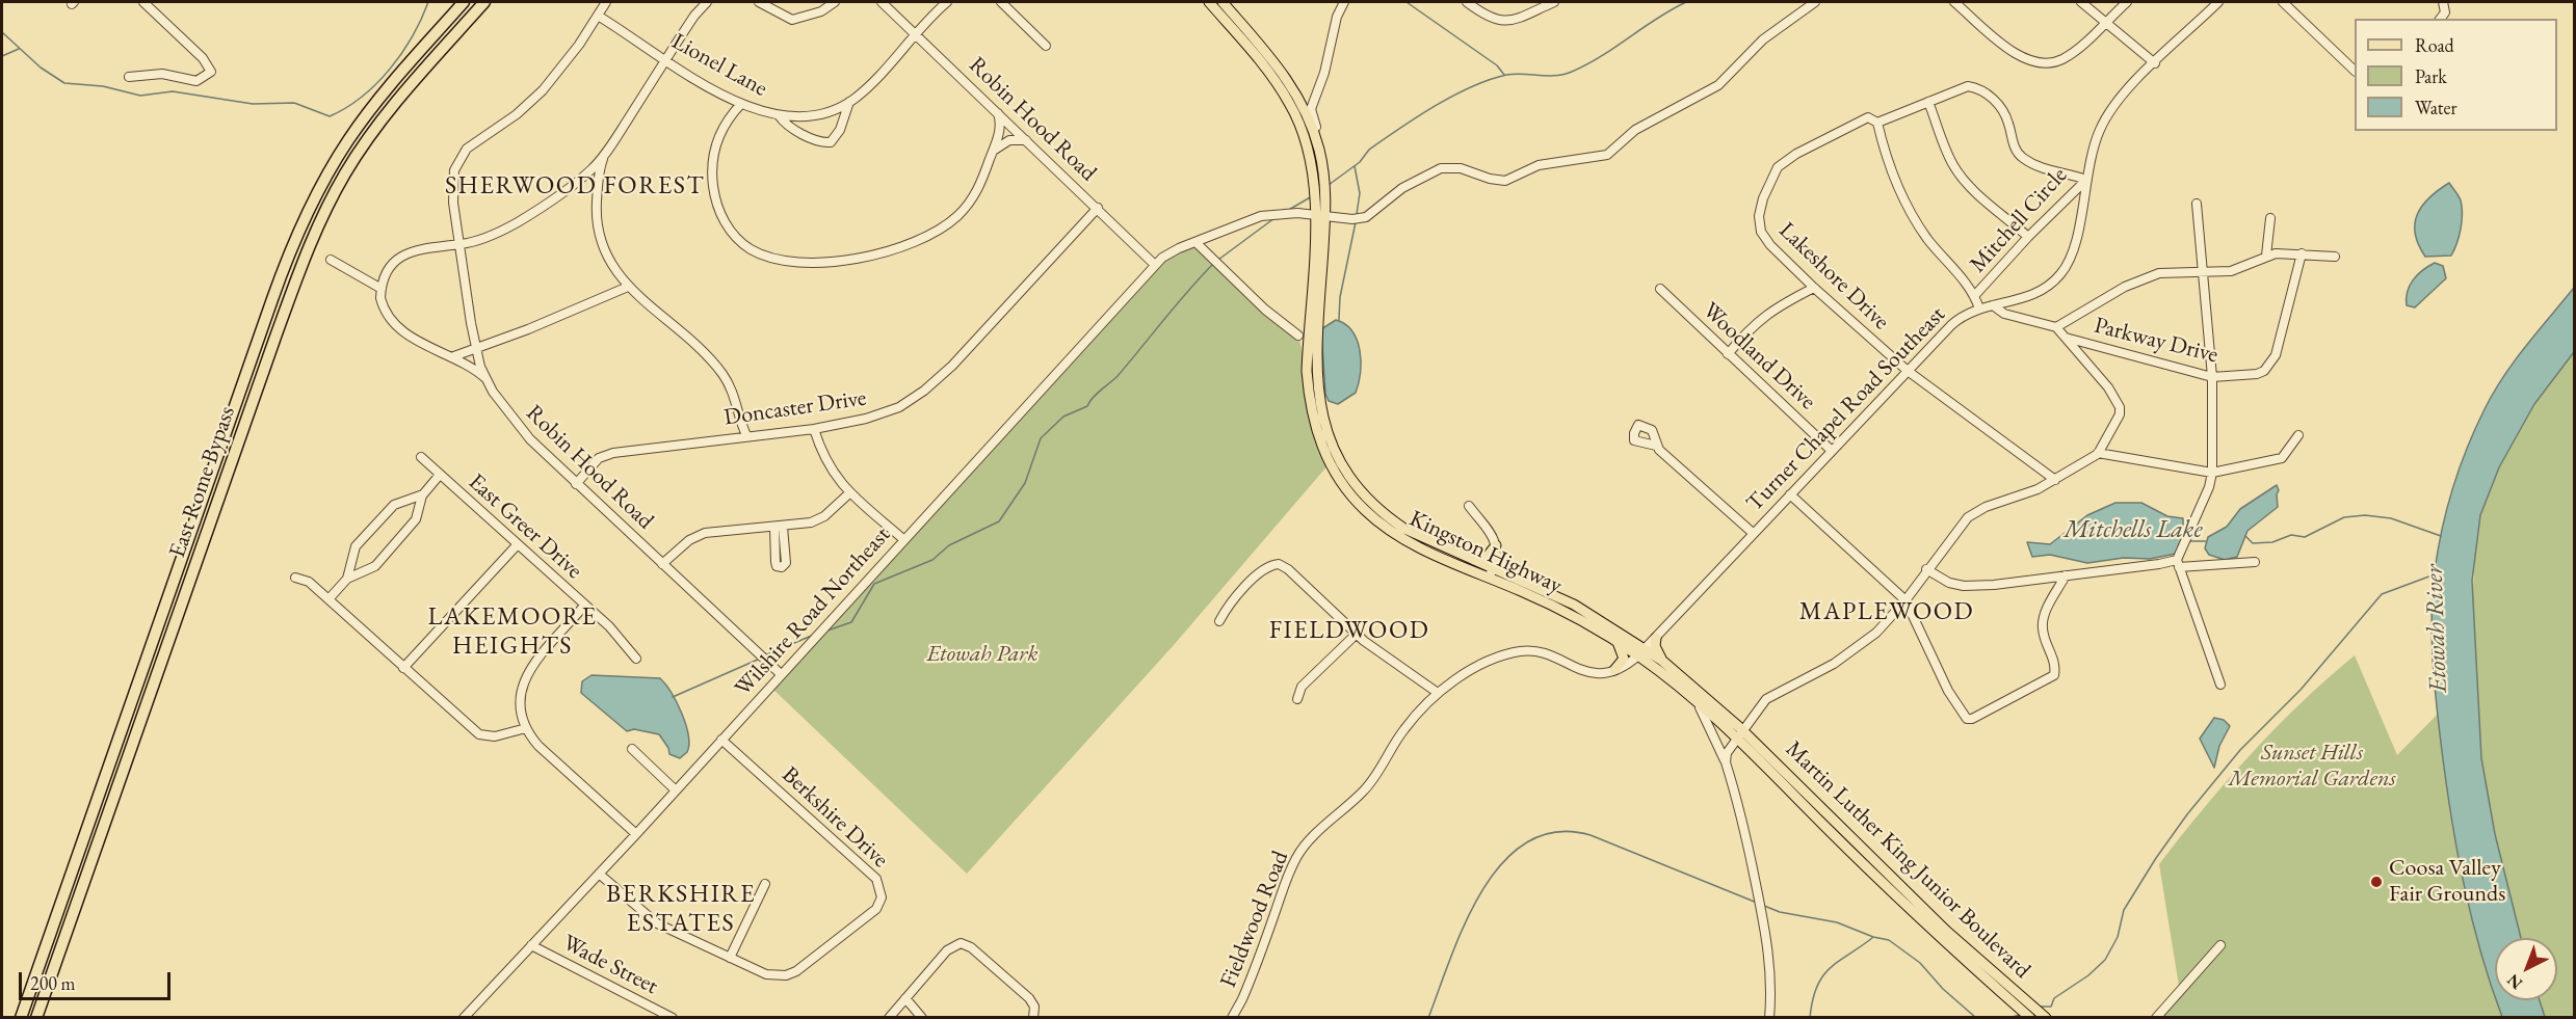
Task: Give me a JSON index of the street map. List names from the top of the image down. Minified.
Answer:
{"streets":{"highway":["East Rome Bypass"],"main road":["Kingston Highway","Martin Luther King Junior Boulevard"],"street":["Lionel Lane","Robin Hood Road","Mitchell Circle","Lakeshore Drive","Parkway Drive","Woodland Drive","Doncaster Drive","Turner Chapel Road Southeast","East Greer Drive","Wilshire Road Northeast","Berkshire Drive","Fieldwood Road","Wade Street"]},"crossings":[["Lionel Lane","Robin Hood Road"],["Robin Hood Road","Doncaster Drive"],["Robin Hood Road","Wilshire Road Northeast"],["Mitchell Circle","Lakeshore Drive"],["Mitchell Circle","Turner Chapel Road Southeast"],["Lakeshore Drive","Turner Chapel Road Southeast"],["Woodland Drive","Turner Chapel Road Southeast"],["Turner Chapel Road Southeast","Kingston Highway"],["Turner Chapel Road Southeast","Fieldwood Road"],["Kingston Highway","Wilshire Road Northeast"],["Kingston Highway","Martin Luther King Junior Boulevard"],["Kingston Highway","Fieldwood Road"],["Wilshire Road Northeast","Berkshire Drive"],["Wilshire Road Northeast","Wade Street"]],"districts":["SHERWOOD FOREST","MAPLEWOOD","LAKEMOORE HEIGHTS","FIELDWOOD","BERKSHIRE ESTATES"],"water":["Mitchells Lake","Etowah River"],"parks":["Etowah Park","Sunset Hills Memorial Gardens"],"places":["Coosa Valley Fair Grounds"],"legend":["Road","Park","Water"],"scale_bar":"200 m","north":"bottom left"}
